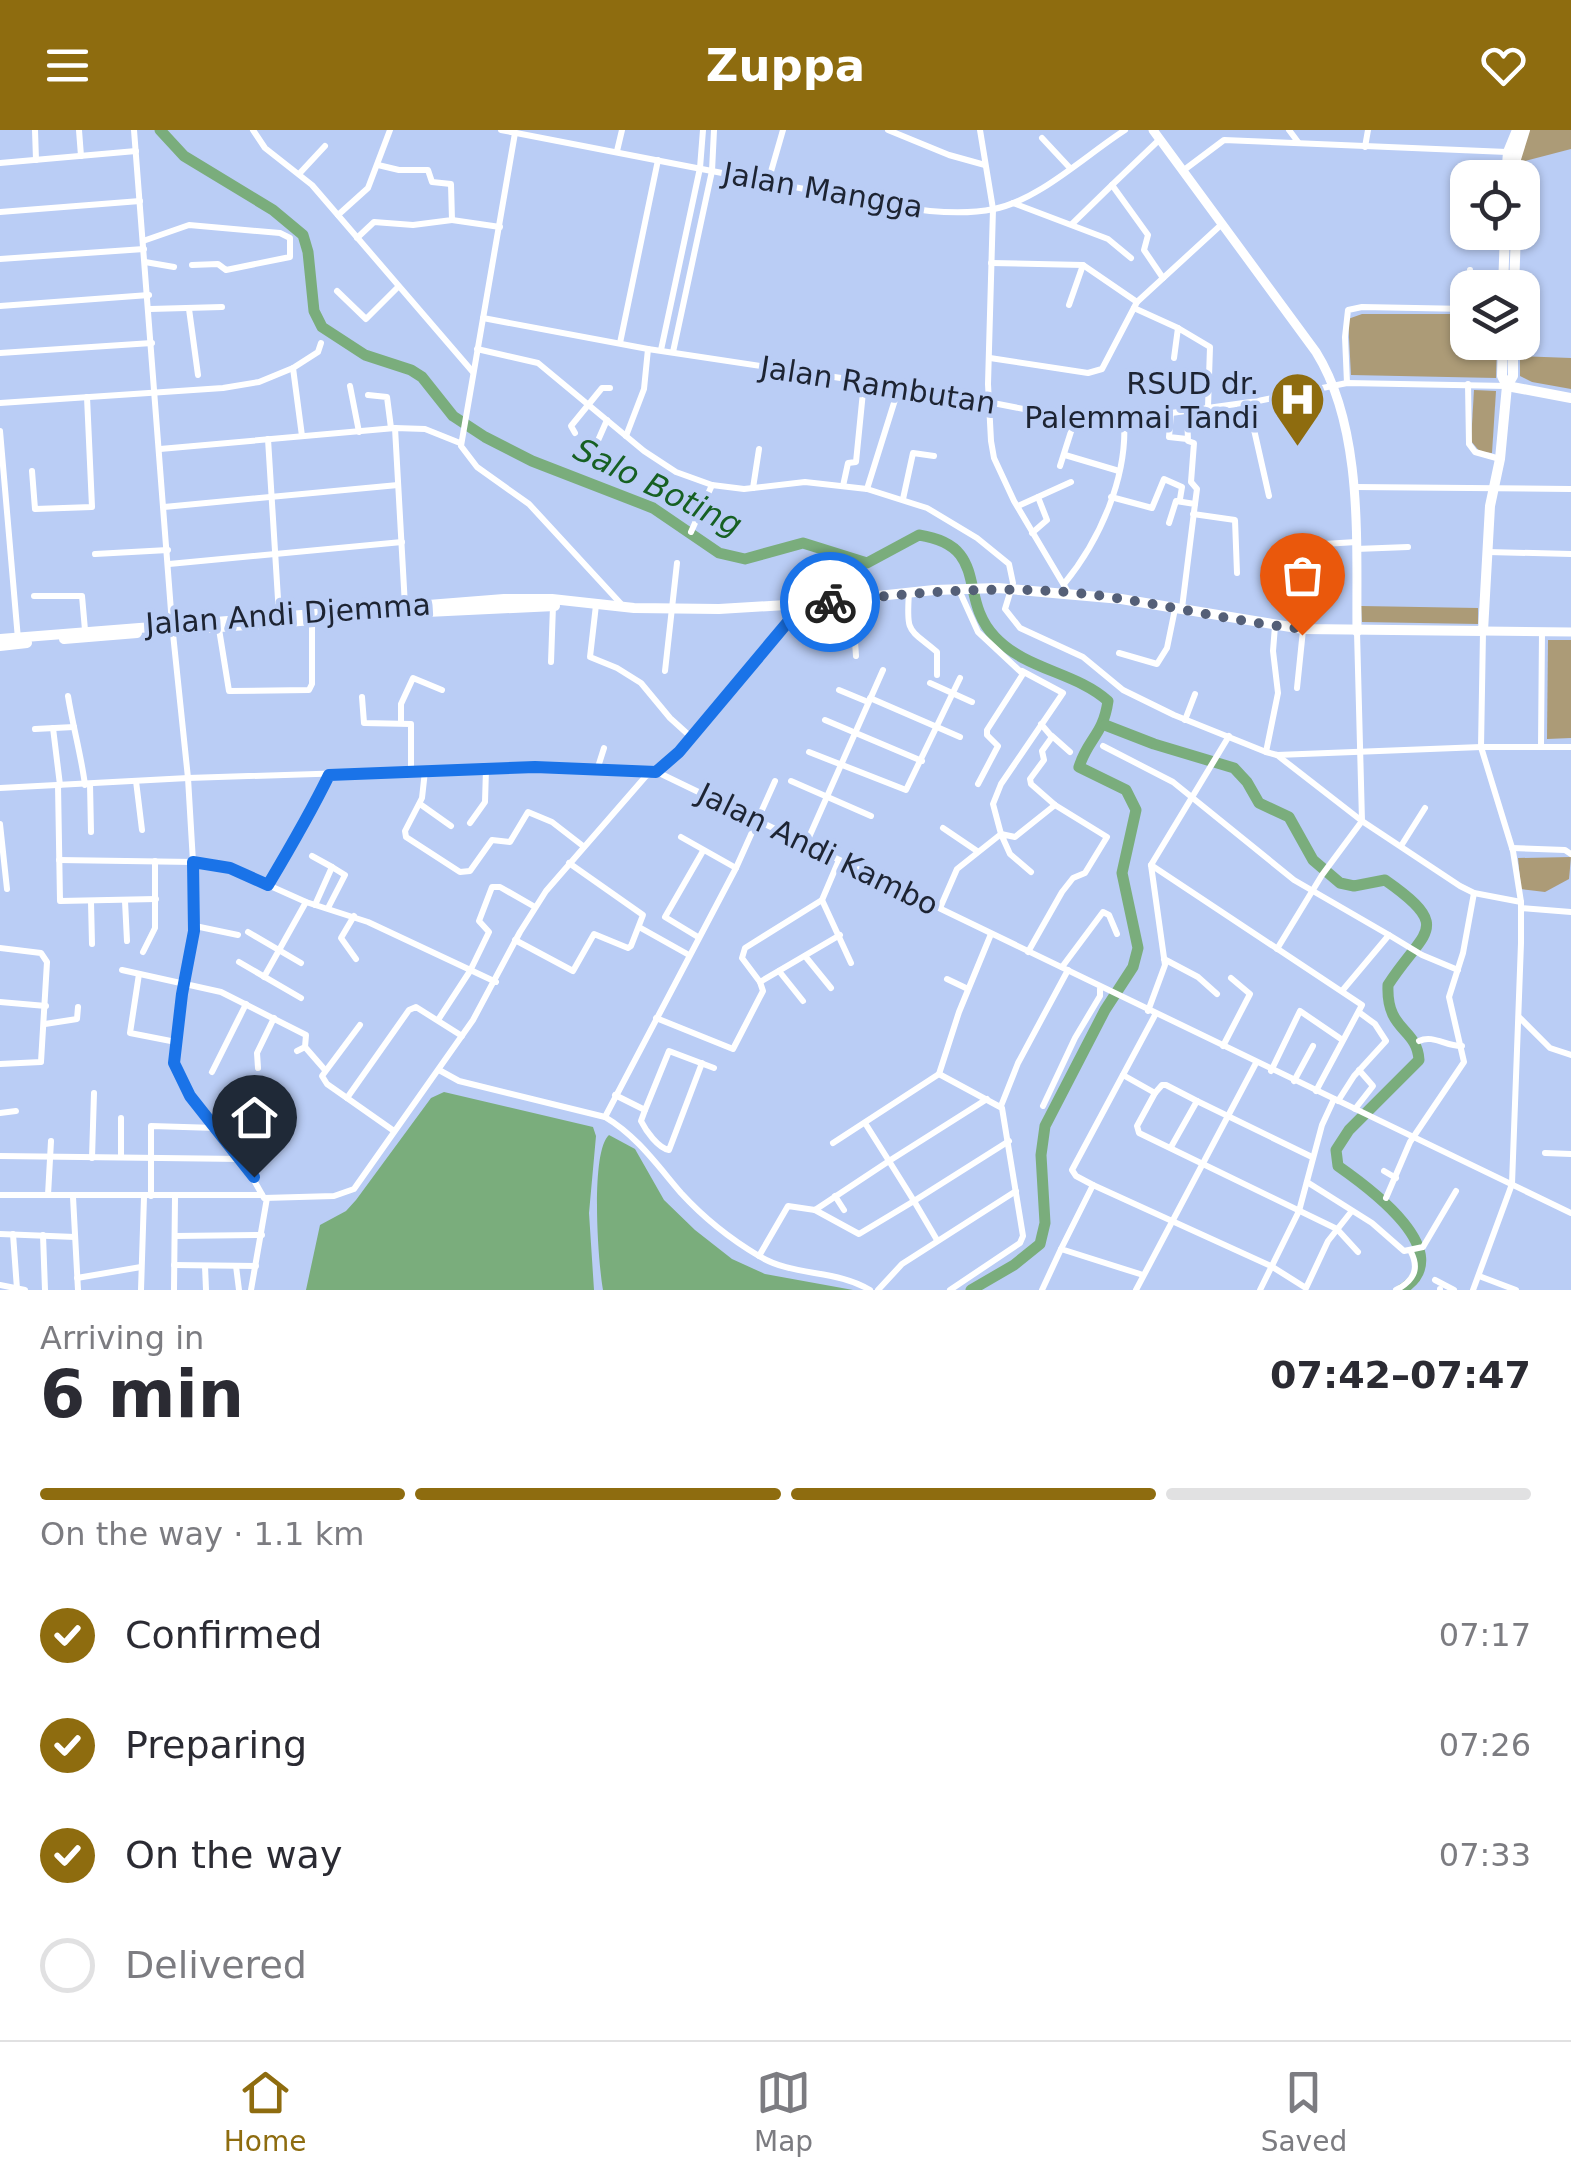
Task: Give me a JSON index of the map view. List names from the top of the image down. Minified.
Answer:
{"streets":{"highway":["Jalan Andi Djemma"],"street":["Jalan Mangga","Jalan Rambutan","Jalan Andi Kambo"]},"water":["Salo Boting"],"places":{"hospital":["RSUD dr. Palemmai Tandi"]},"page":{"header":"Zuppa","heading":["6 min","Arriving in","07:42–07:47"],"bar":"On the way · 1.1 km","list":[["Confirmed","07:17"],["Preparing","07:26"],["On the way","07:33"],"Delivered"],"tabs":["Home","Map","Saved"]}}
